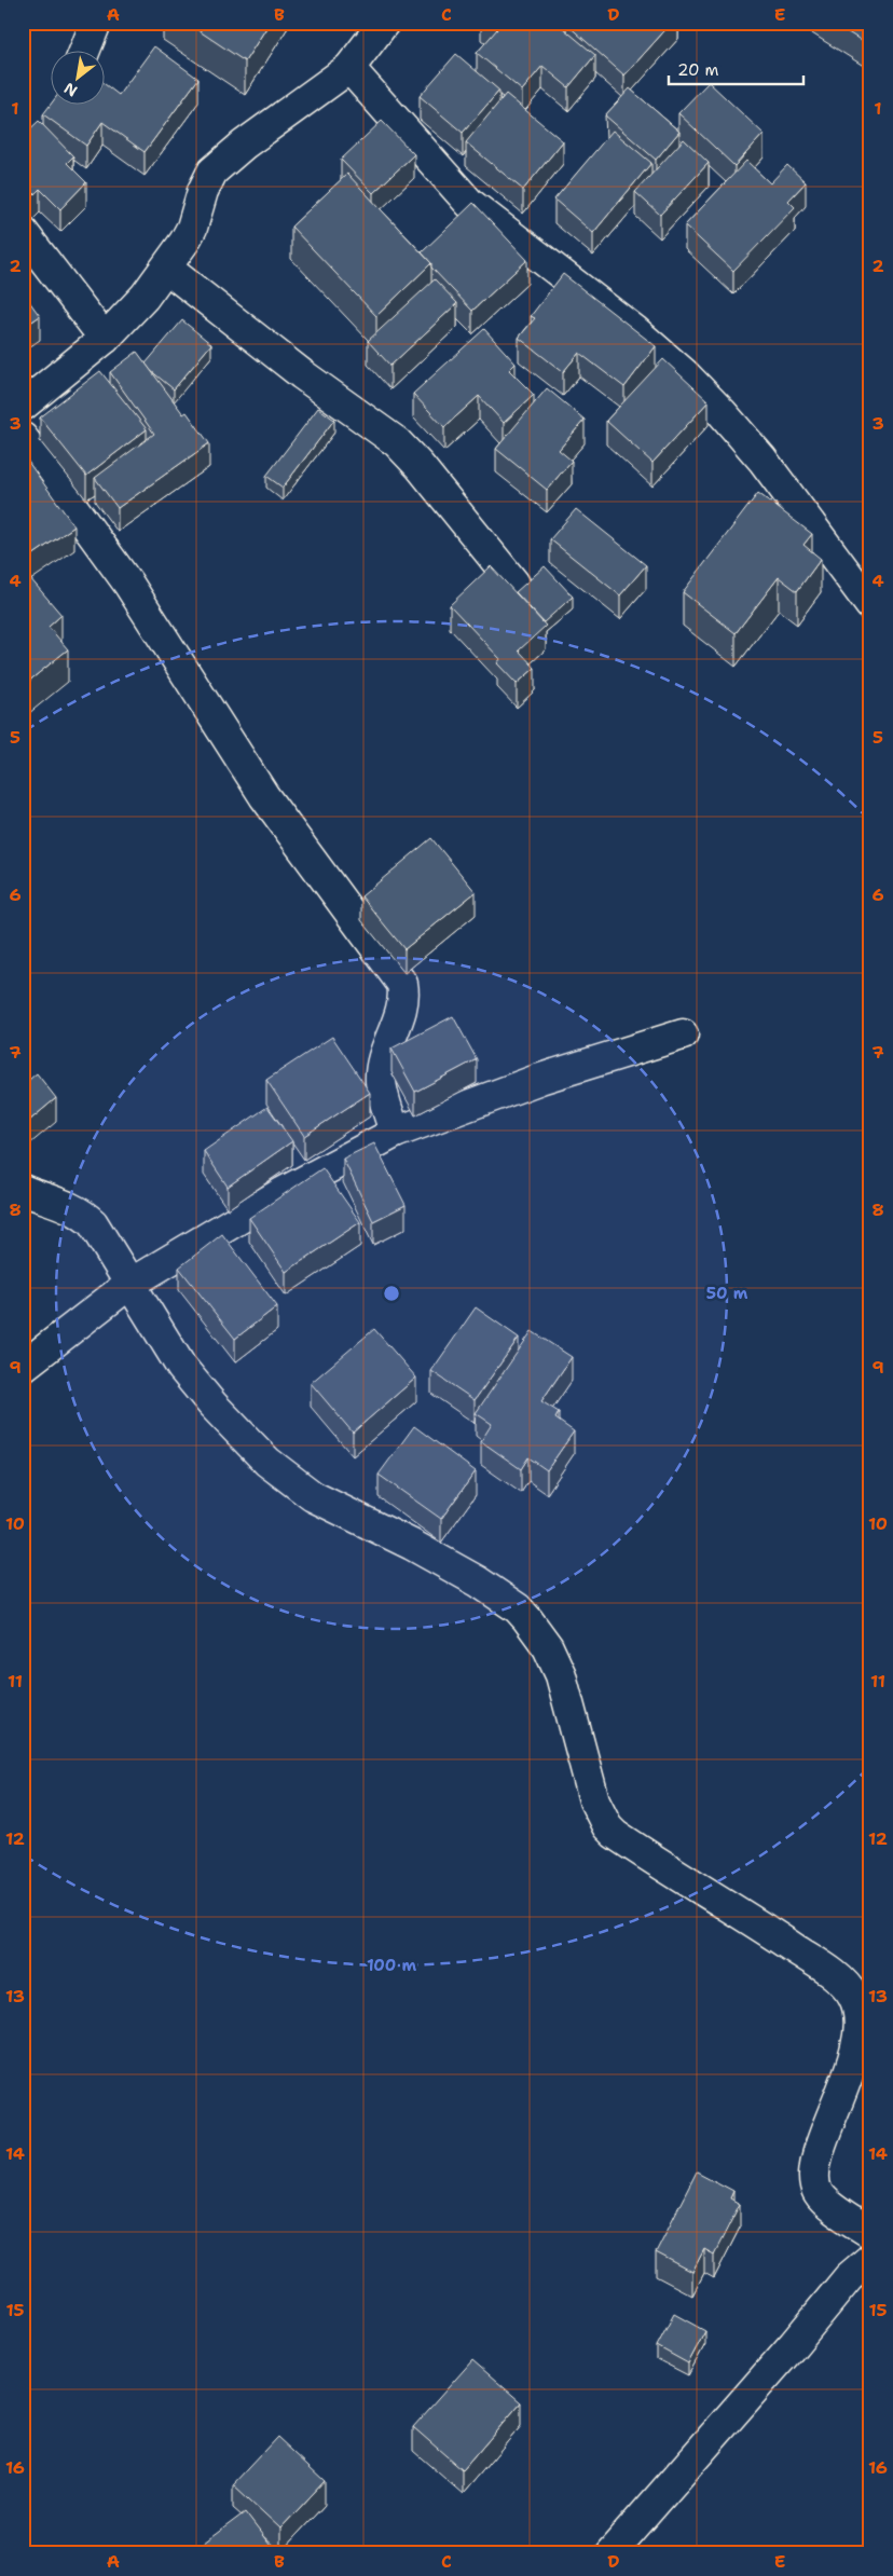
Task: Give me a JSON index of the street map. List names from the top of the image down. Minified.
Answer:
{"scale_bar":"20 m","north":"bottom left","grid":{"columns":["A","B","C","D","E"],"rows":["1","2","3","4","5","6","7","8","9","10","11","12","13","14","15","16"]},"rings":["50 m","100 m"]}
